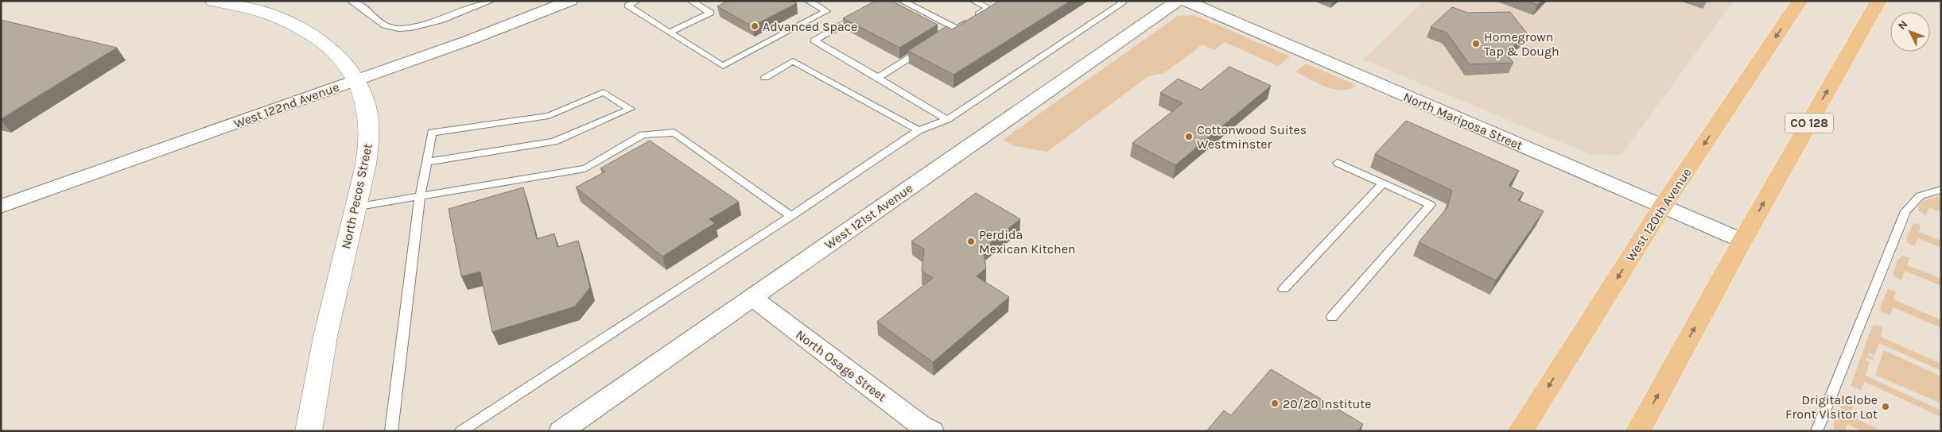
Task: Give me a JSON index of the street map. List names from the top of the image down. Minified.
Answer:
{"streets":{"main road":["CO 128","West 120th Avenue"],"street":["West 122nd Avenue","North Mariposa Street","North Pecos Street","West 121st Avenue","North Osage Street"]},"crossings":[["West 122nd Avenue","North Pecos Street"],["North Mariposa Street","CO 128"],["North Mariposa Street","West 120th Avenue"],["West 121st Avenue","North Osage Street"]],"places":["Advanced Space","Homegrown Tap & Dough","Cottonwood Suites Westminster","Perdida Mexican Kitchen","20/20 Institute","DrigitalGlobe Front Visitor Lot"],"north":"top left"}
